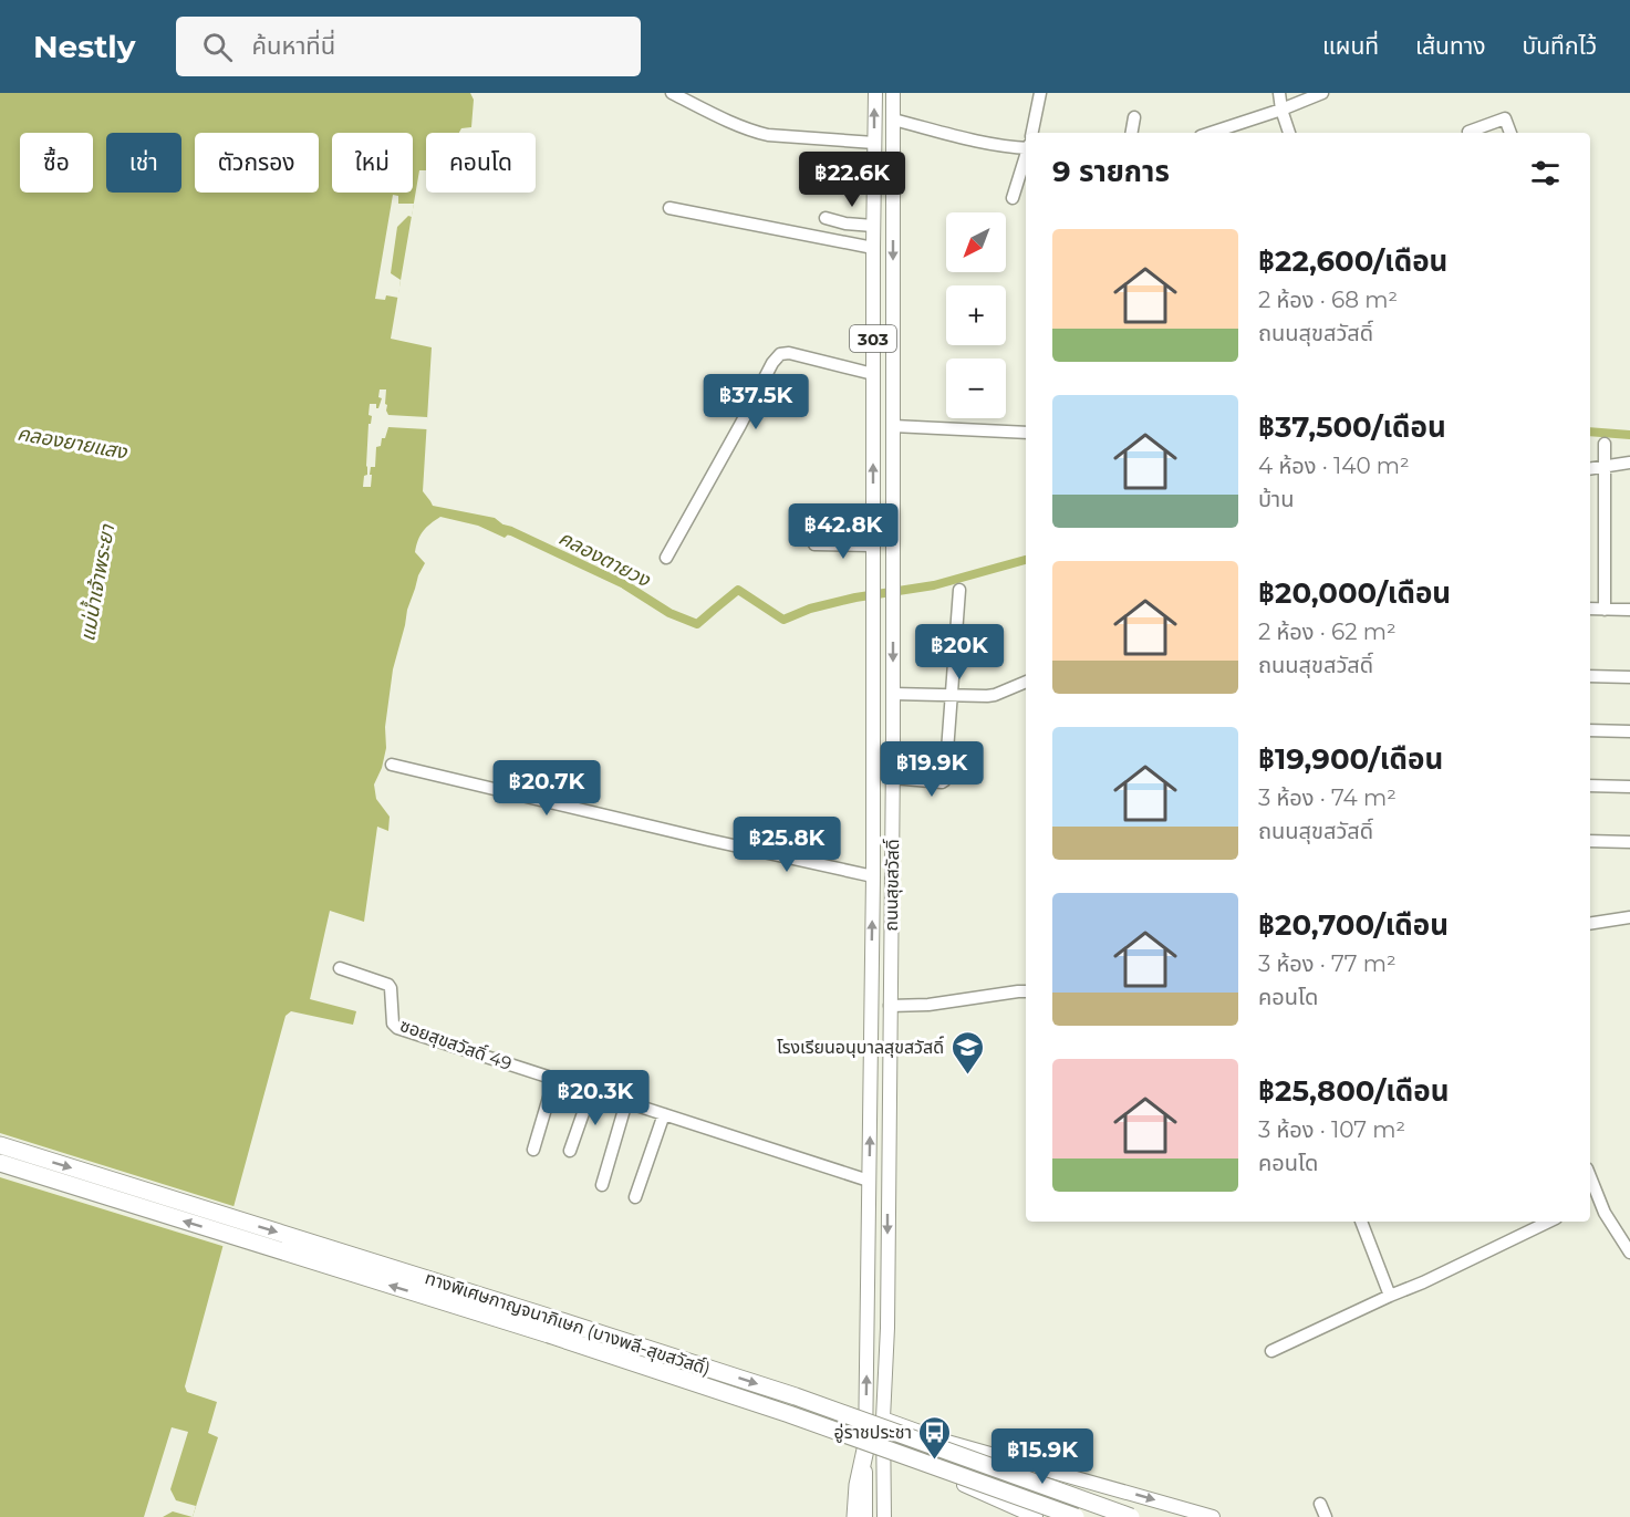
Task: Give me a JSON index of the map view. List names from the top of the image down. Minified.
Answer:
{"streets":{"highway":["ทางพิเศษกาญจนาภิเษก (บางพลี-สุขสวัสดิ์)"],"main road":["303","ถนนสุขสวัสดิ์"],"street":["ซอยสุขสวัสดิ์ 49"]},"crossings":[["ถนนสุขสวัสดิ์","ซอยสุขสวัสดิ์ 49"]],"water":["คลองยายแสง","คลองตายวง","แม่น้ำเจ้าพระยา"],"places":{"school or university":["โรงเรียนอนุบาลสุขสวัสดิ์"],"bus stop":["อู่ราชประชา"]},"north":"bottom left","page":{"header":"Nestly","search":"ค้นหาที่นี่","nav":["แผนที่","เส้นทาง","บันทึกไว้"],"chip":["ซื้อ","เช่า","ตัวกรอง","ใหม่","คอนโด"],"heading":"9 รายการ","price":["฿22.6K","฿37.5K","฿42.8K","฿20K","฿19.9K","฿20.7K","฿25.8K","฿20.3K","฿15.9K"],"map_buttons":["+","−"],"list":[{"name":"฿22,600/เดือน","note":"2 ห้อง · 68 m² · ถนนสุขสวัสดิ์"},{"name":"฿37,500/เดือน","note":"4 ห้อง · 140 m² · บ้าน"},{"name":"฿20,000/เดือน","note":"2 ห้อง · 62 m² · ถนนสุขสวัสดิ์"},{"name":"฿19,900/เดือน","note":"3 ห้อง · 74 m² · ถนนสุขสวัสดิ์"},{"name":"฿20,700/เดือน","note":"3 ห้อง · 77 m² · คอนโด"},{"name":"฿25,800/เดือน","note":"3 ห้อง · 107 m² · คอนโด"}]}}
